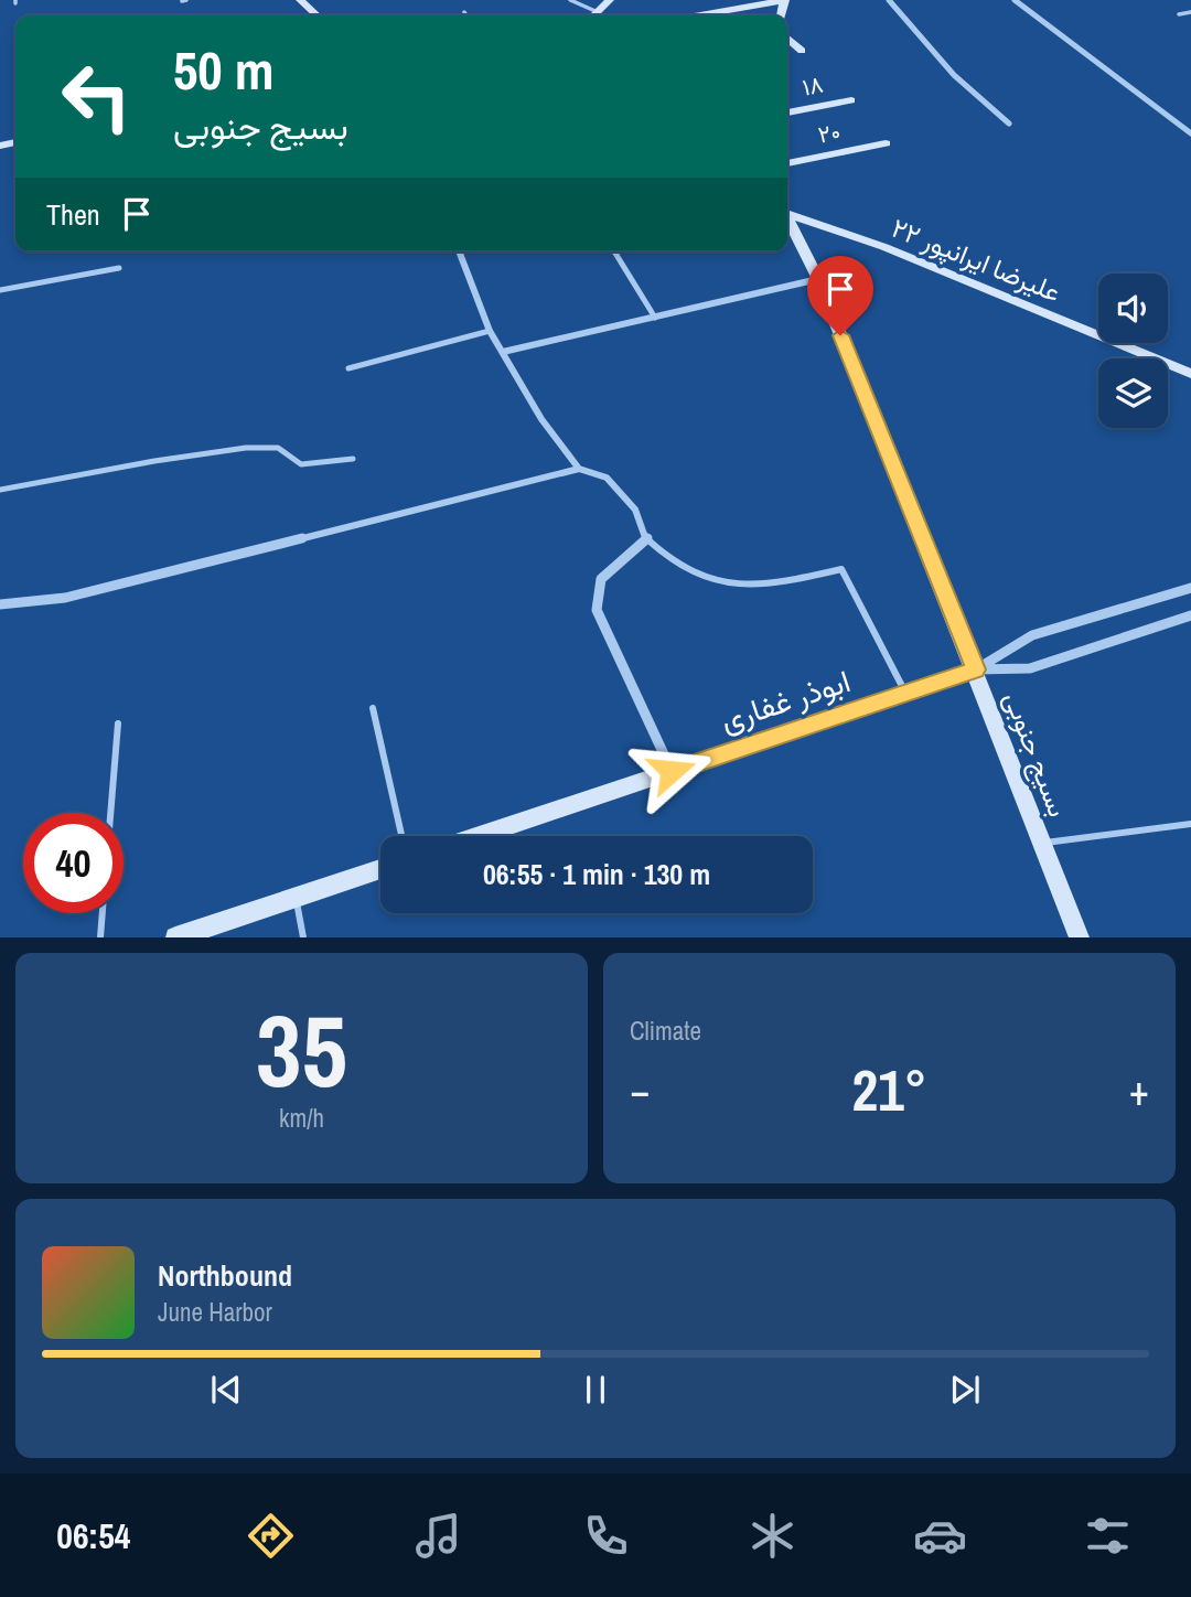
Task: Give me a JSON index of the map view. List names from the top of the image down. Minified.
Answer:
{"streets":{"street":["۱۸","۲۰","علیرضا ایرانپور ۲۲","ابوذر غفاری","بسیج جنوبی"]},"crossings":[["ابوذر غفاری","بسیج جنوبی"]],"page":{"turn":["50 m","بسیج جنوبی"],"then":"Then","limit":"40","trip":"06:55 · 1 min · 130 m","tile":[["35","km/h"],"Climate"],"heat":["−","21°","+"],"song":["Northbound","June Harbor"],"tabs":"06:54"}}
